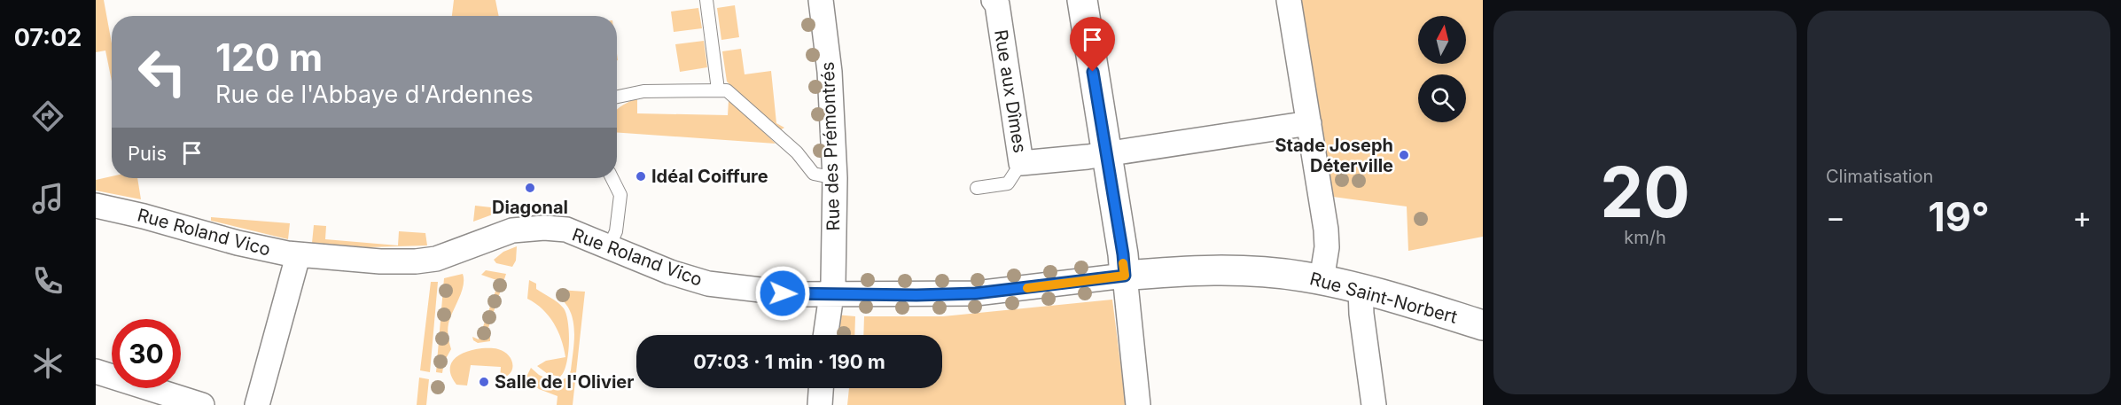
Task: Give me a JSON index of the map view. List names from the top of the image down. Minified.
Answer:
{"streets":{"street":["Rue aux Dîmes","Rue des Prémontrés","Rue Roland Vico","Rue Saint-Norbert"]},"crossings":[["Rue des Prémontrés","Rue Roland Vico"],["Rue Roland Vico","Rue Saint-Norbert"]],"places":["Stade Joseph Déterville","Idéal Coiffure","Diagonal","Salle de l'Olivier"],"north":"top","page":{"tabs":"07:02","tile":[["20","km/h"],"Climatisation"],"turn":["120 m","Rue de l'Abbaye d'Ardennes"],"then":"Puis","heat":["−","19°","+"],"limit":"30","trip":"07:03 · 1 min · 190 m"}}
